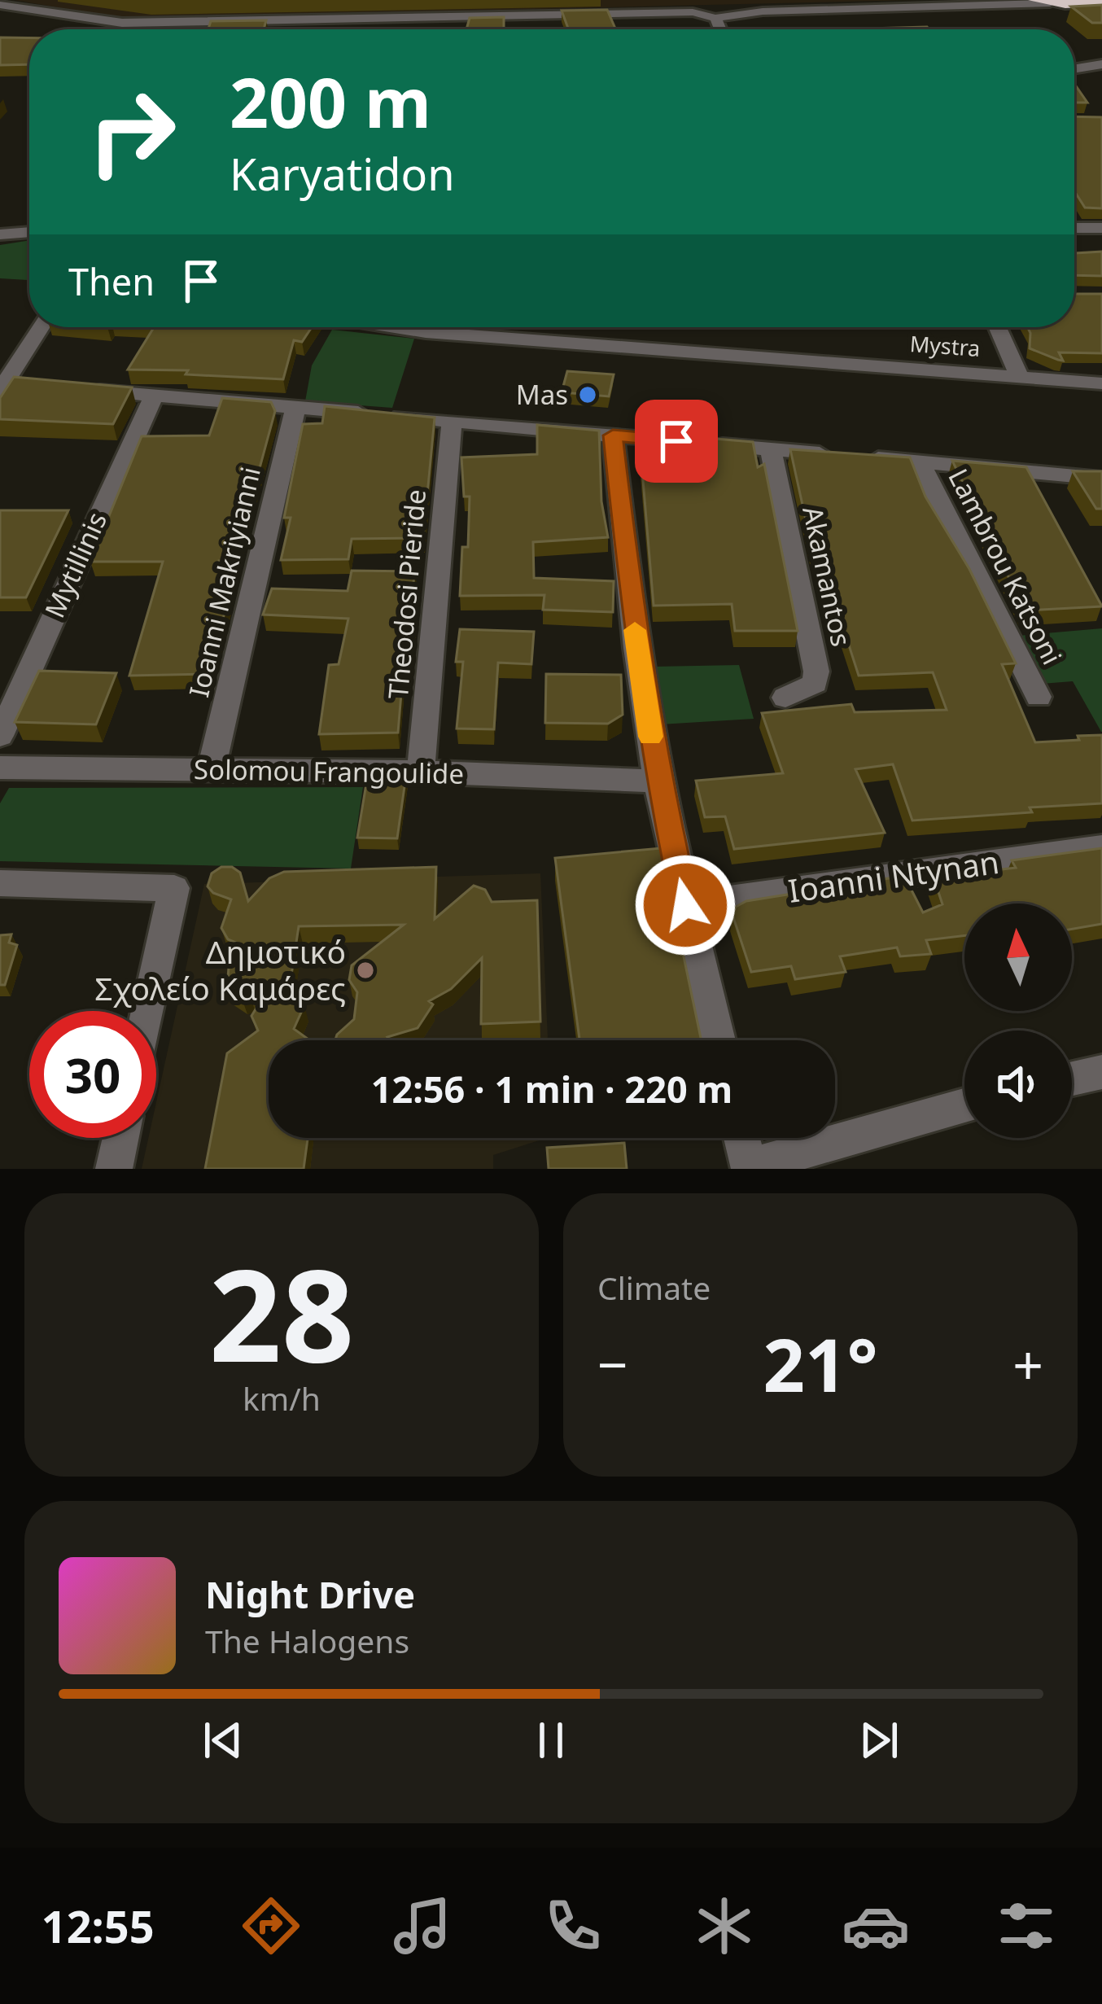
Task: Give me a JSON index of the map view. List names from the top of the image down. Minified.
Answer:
{"streets":{"street":["Mystra","Mytillinis","Lambrou Katsoni","Akamantos","Ioanni Makriyianni","Theodosi Pieride","Solomou Frangoulide","Ioanni Ntynan"]},"crossings":[["Ioanni Makriyianni","Solomou Frangoulide"],["Theodosi Pieride","Solomou Frangoulide"]],"places":["Mas","Δημοτικό Σχολείο Καμάρες"],"north":"top","page":{"turn":["200 m","Karyatidon"],"then":"Then","limit":"30","trip":"12:56 · 1 min · 220 m","tile":[["28","km/h"],"Climate"],"heat":["−","21°","+"],"song":["Night Drive","The Halogens"],"tabs":"12:55"}}
